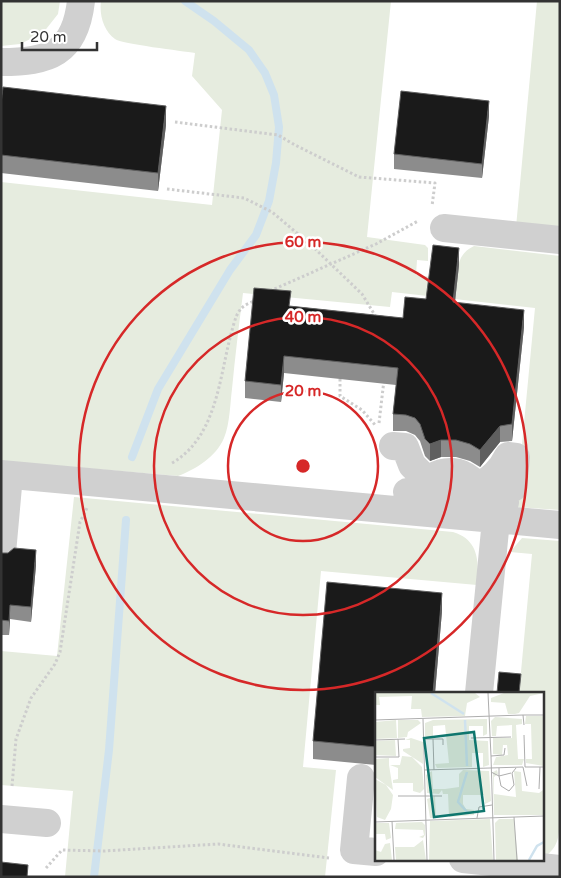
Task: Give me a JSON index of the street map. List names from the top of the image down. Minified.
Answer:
{"scale_bar":"20 m","rings":["60 m","40 m","20 m"]}
